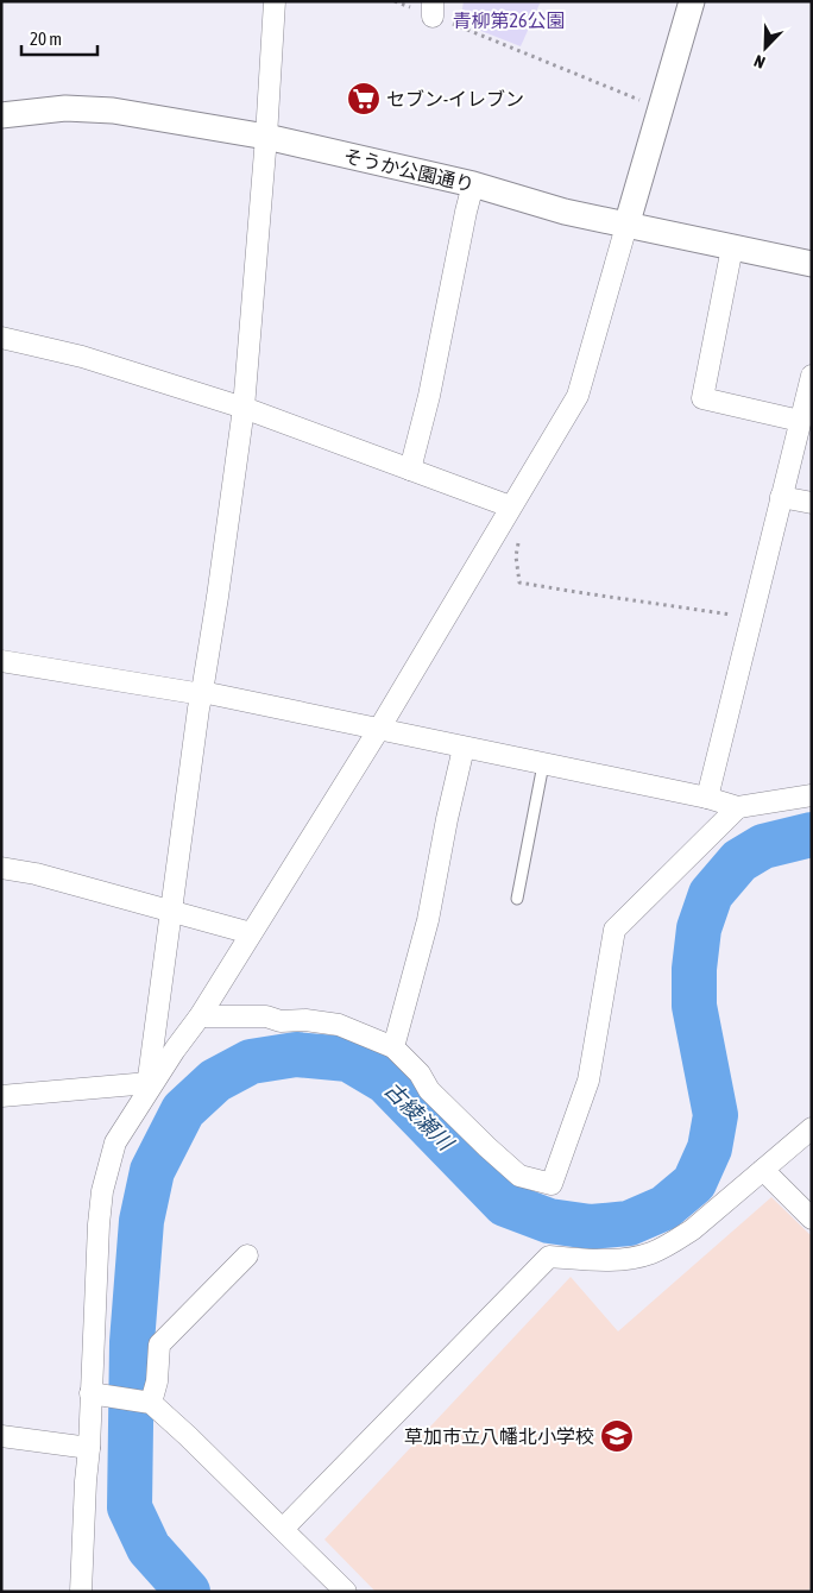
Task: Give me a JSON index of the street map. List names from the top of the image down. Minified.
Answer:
{"streets":{"street":["そうか公園通り"]},"water":["古綾瀬川"],"parks":["青柳第26公園"],"places":{"supermarket":["セブン-イレブン"],"school or university":["草加市立八幡北小学校"]},"scale_bar":"20 m","north":"bottom left"}
